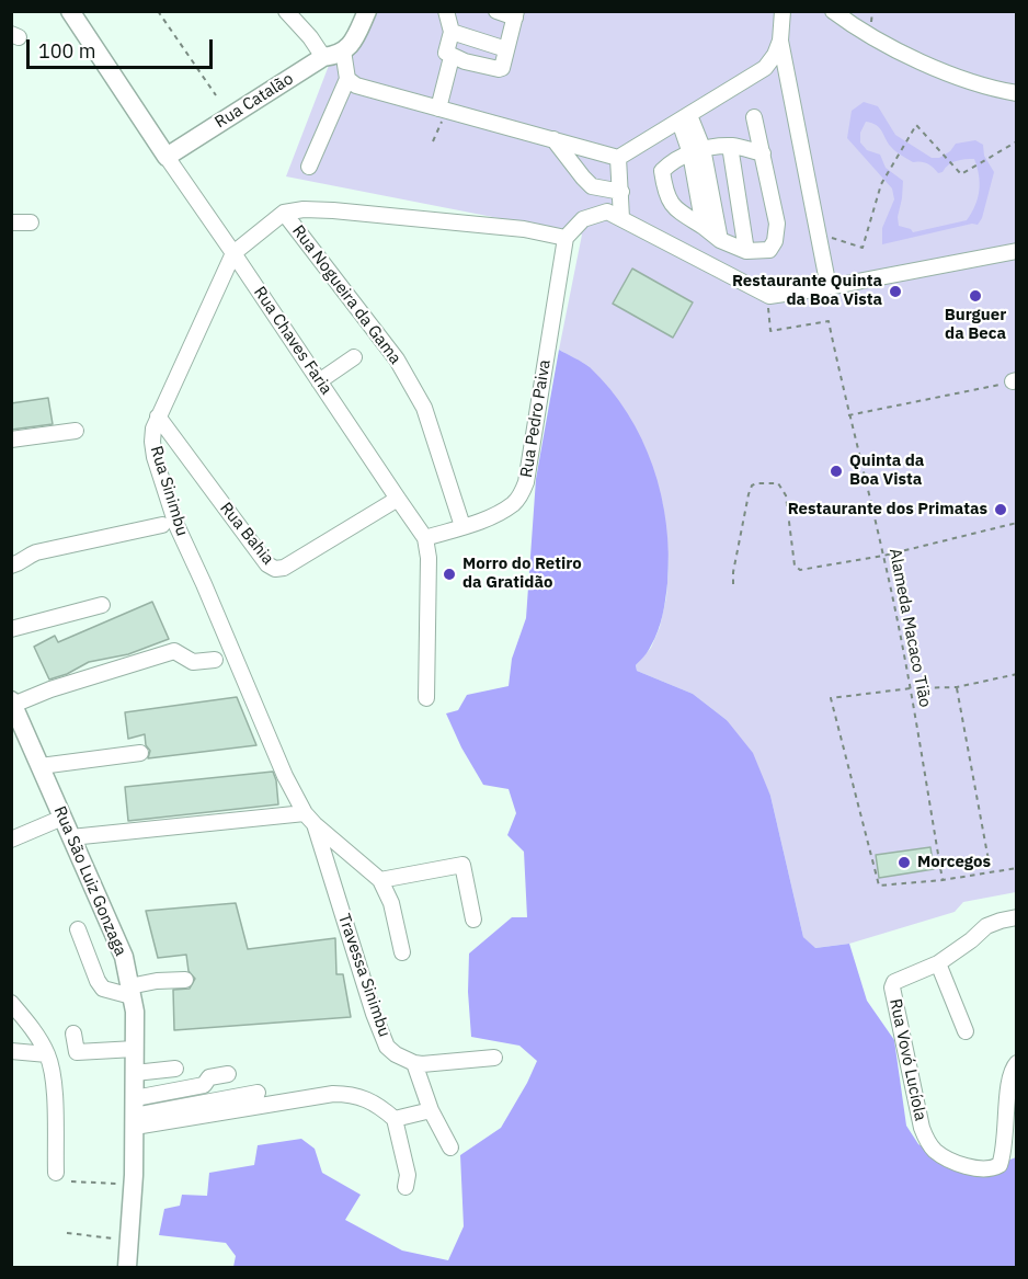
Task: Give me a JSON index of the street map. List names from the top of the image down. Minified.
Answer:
{"streets":{"main road":["Rua Catalão","Rua Chaves Faria","Rua São Luiz Gonzaga"],"street":["Rua Nogueira da Gama","Rua Pedro Paiva","Rua Sinimbu","Rua Bahia","Travessa Sinimbu","Rua Vovó Lucíola"],"path":["Alameda Macaco Tião"]},"crossings":[["Rua Catalão","Rua Chaves Faria"],["Rua Nogueira da Gama","Rua Pedro Paiva"],["Rua Nogueira da Gama","Rua Sinimbu"],["Rua Chaves Faria","Rua Pedro Paiva"],["Rua Chaves Faria","Rua Sinimbu"],["Rua Chaves Faria","Rua Bahia"],["Rua Sinimbu","Rua Bahia"],["Rua Sinimbu","Travessa Sinimbu"]],"places":["Restaurante Quinta da Boa Vista","Burguer da Beca","Quinta da Boa Vista","Restaurante dos Primatas","Morro do Retiro da Gratidão","Morcegos"],"scale_bar":"100 m"}
